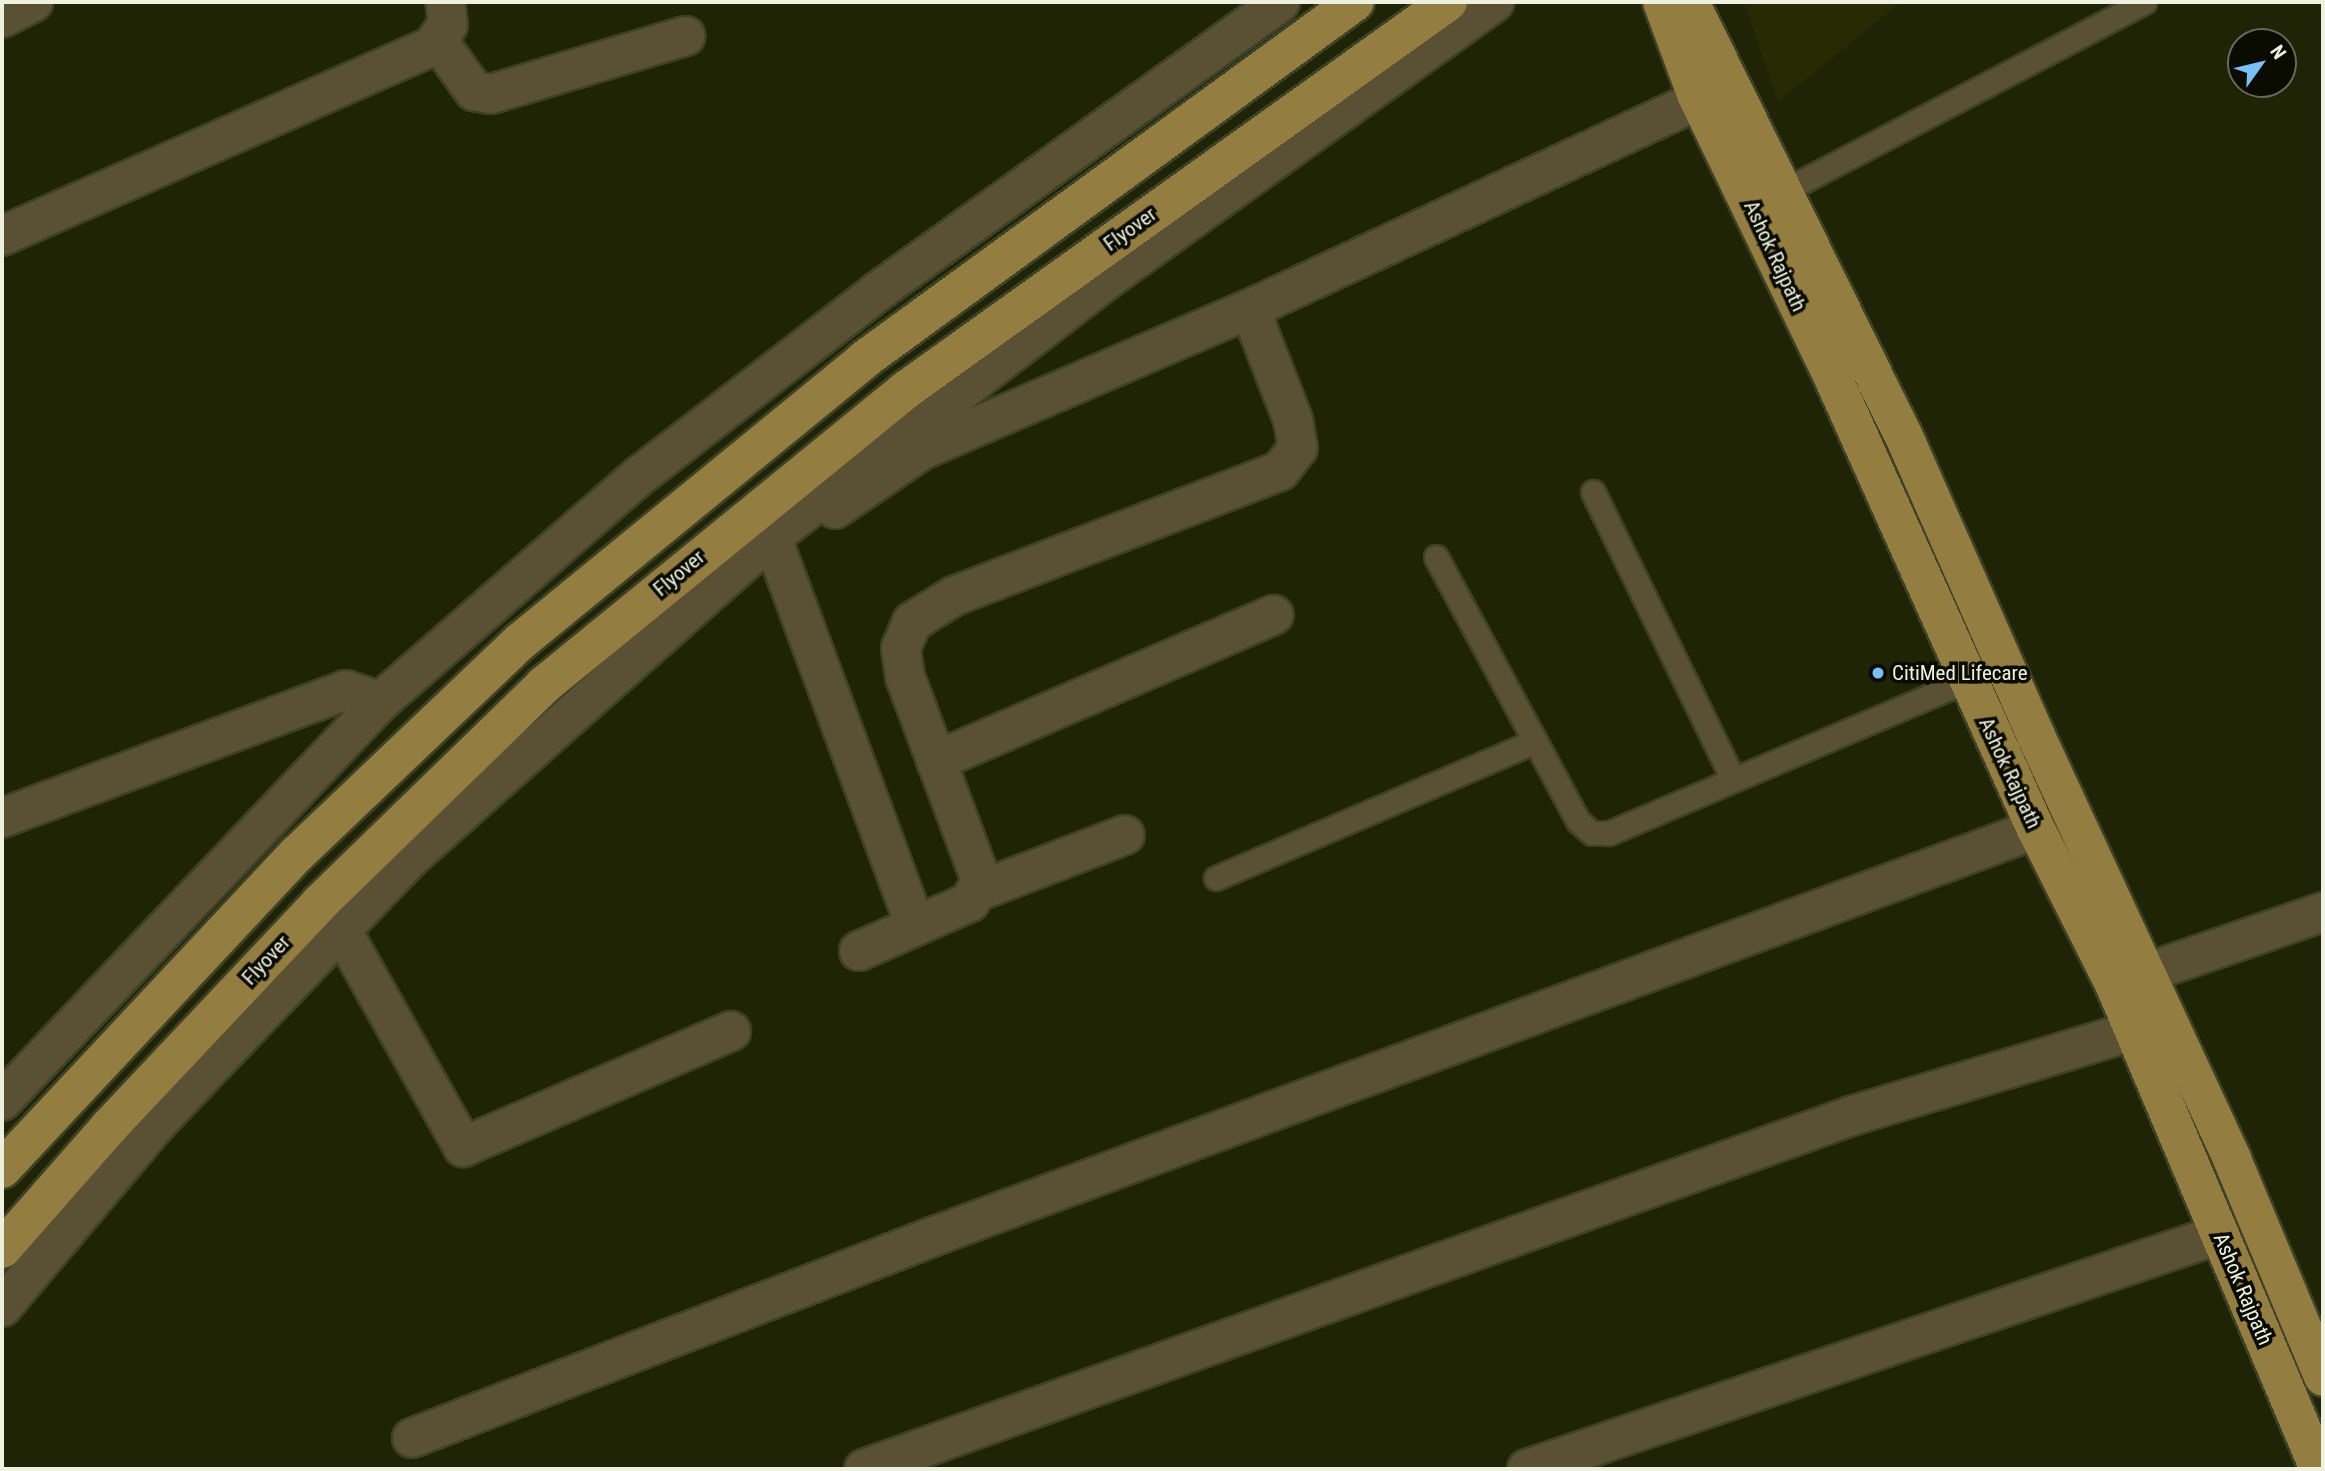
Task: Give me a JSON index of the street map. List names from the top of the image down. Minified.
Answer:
{"streets":{"main road":["Flyover","Ashok Rajpath"]},"places":["CitiMed Lifecare"],"north":"top right"}
